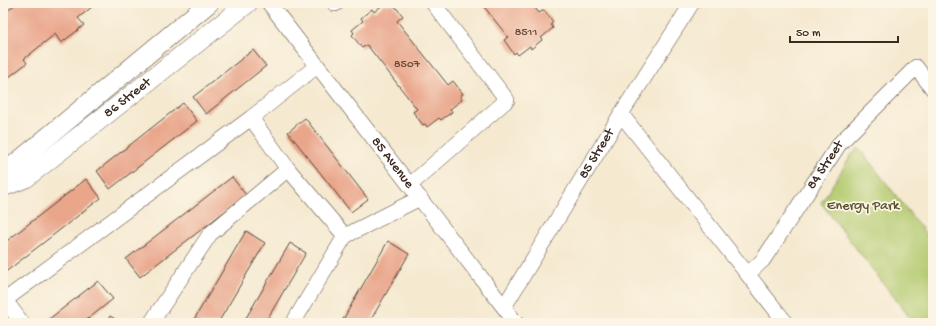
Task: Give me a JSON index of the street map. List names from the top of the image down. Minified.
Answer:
{"streets":{"main road":["86 Street"],"street":["85 Street","85 Avenue","84 Street"]},"crossings":[["85 Street","85 Avenue"]],"parks":["Energy Park"],"house_numbers":["8511","8507"],"scale_bar":"50 m"}
